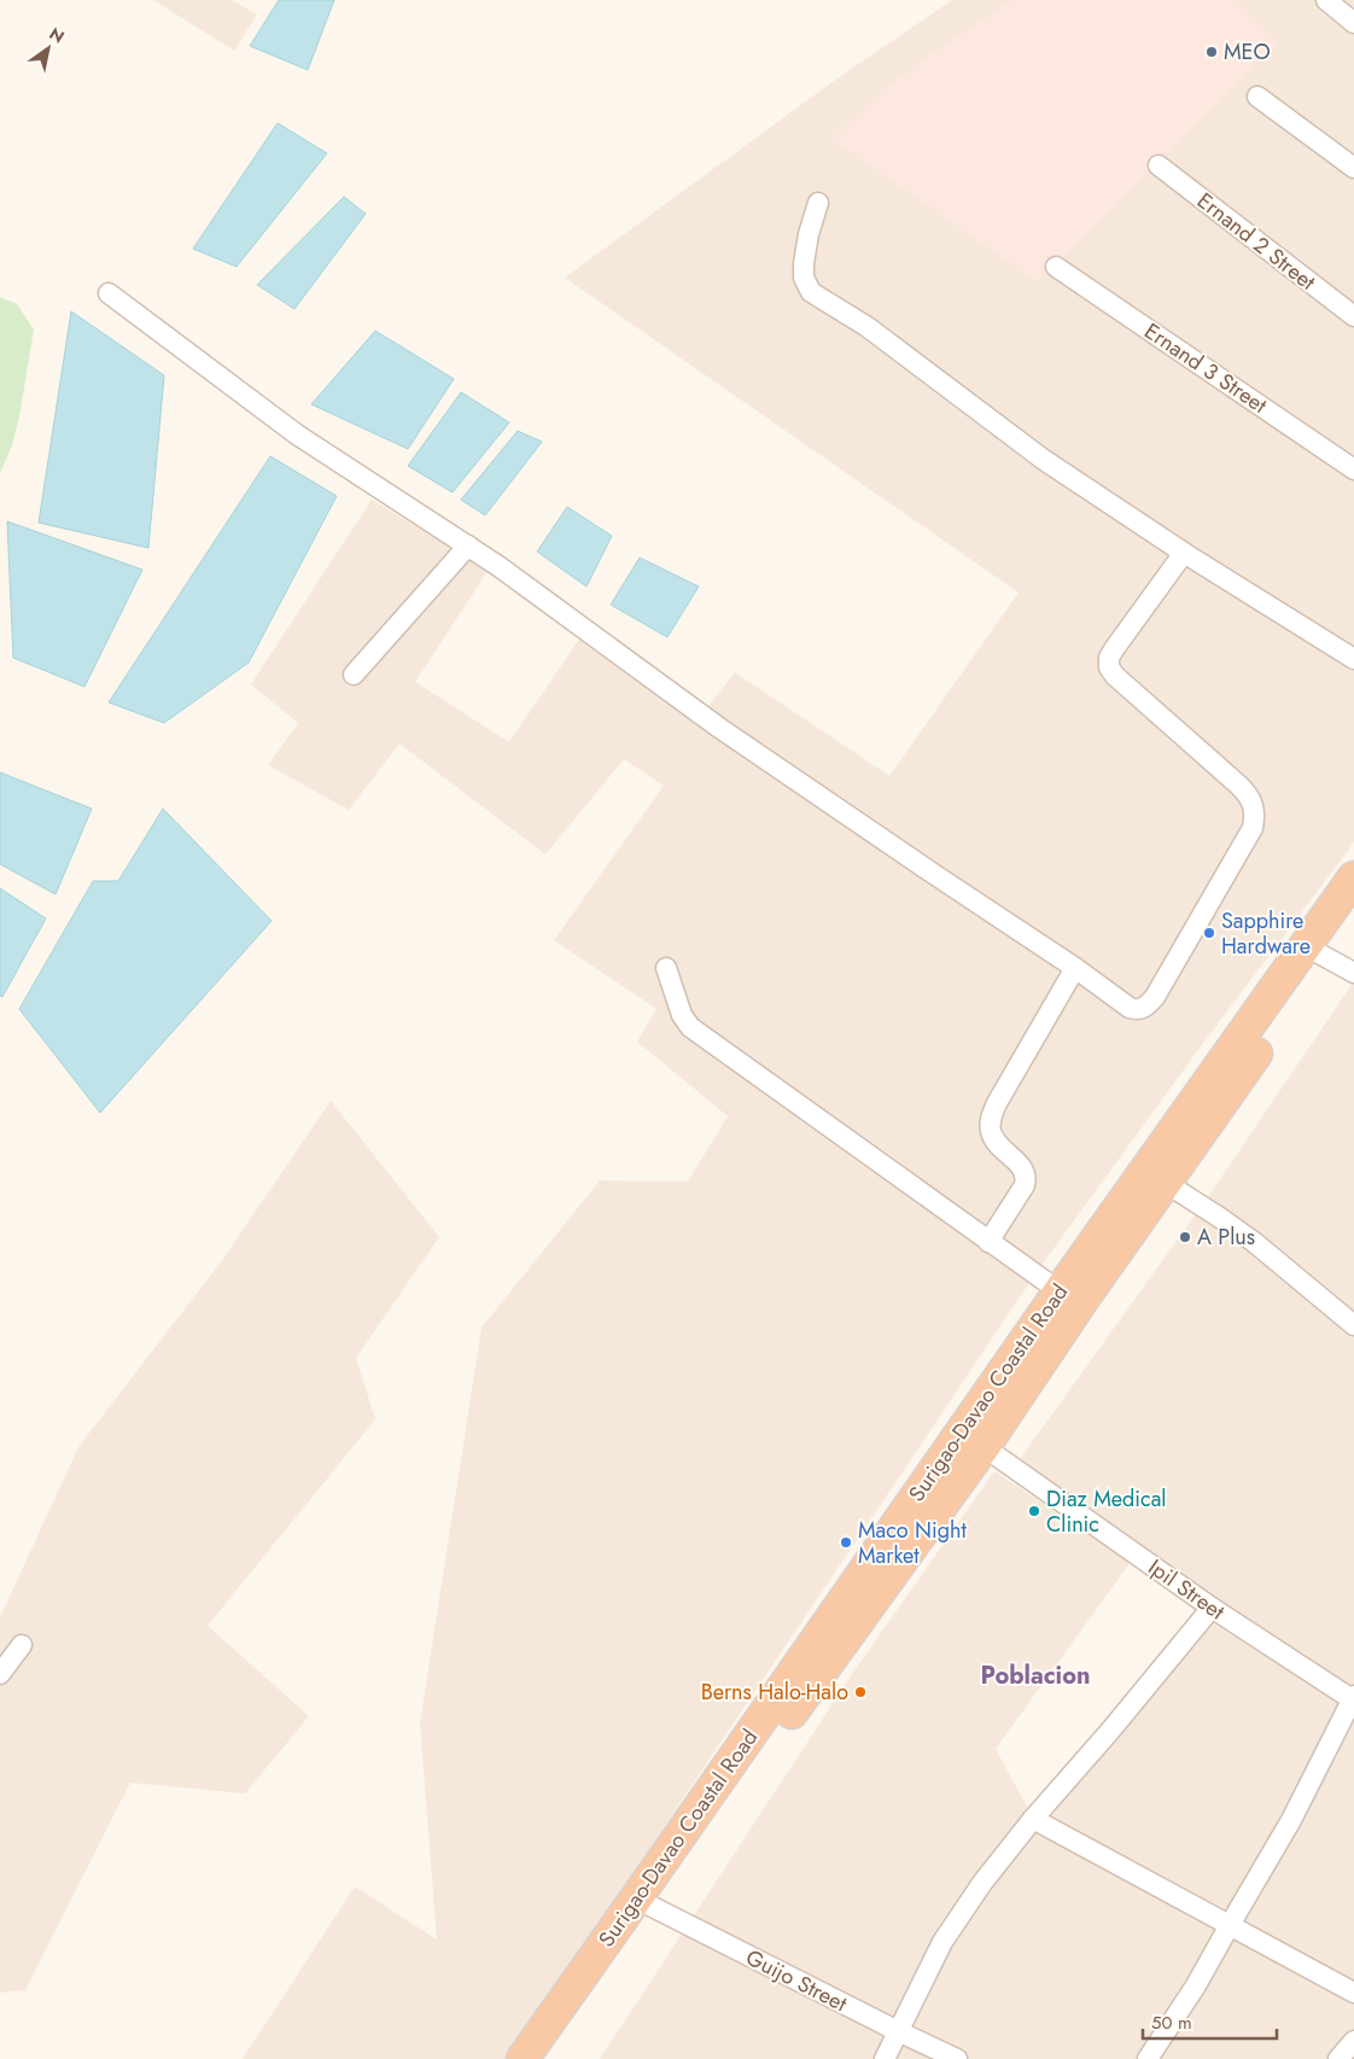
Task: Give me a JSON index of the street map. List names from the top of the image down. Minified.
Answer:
{"streets":{"highway":["Surigao-Davao Coastal Road"],"street":["Ernand 2 Street","Ernand 3 Street","Ipil Street","Guijo Street"]},"crossings":[["Surigao-Davao Coastal Road","Ipil Street"],["Surigao-Davao Coastal Road","Guijo Street"]],"districts":["Poblacion"],"places":["MEO","Sapphire Hardware","A Plus","Diaz Medical Clinic","Maco Night Market","Berns Halo-Halo"],"scale_bar":"50 m","north":"top right"}
